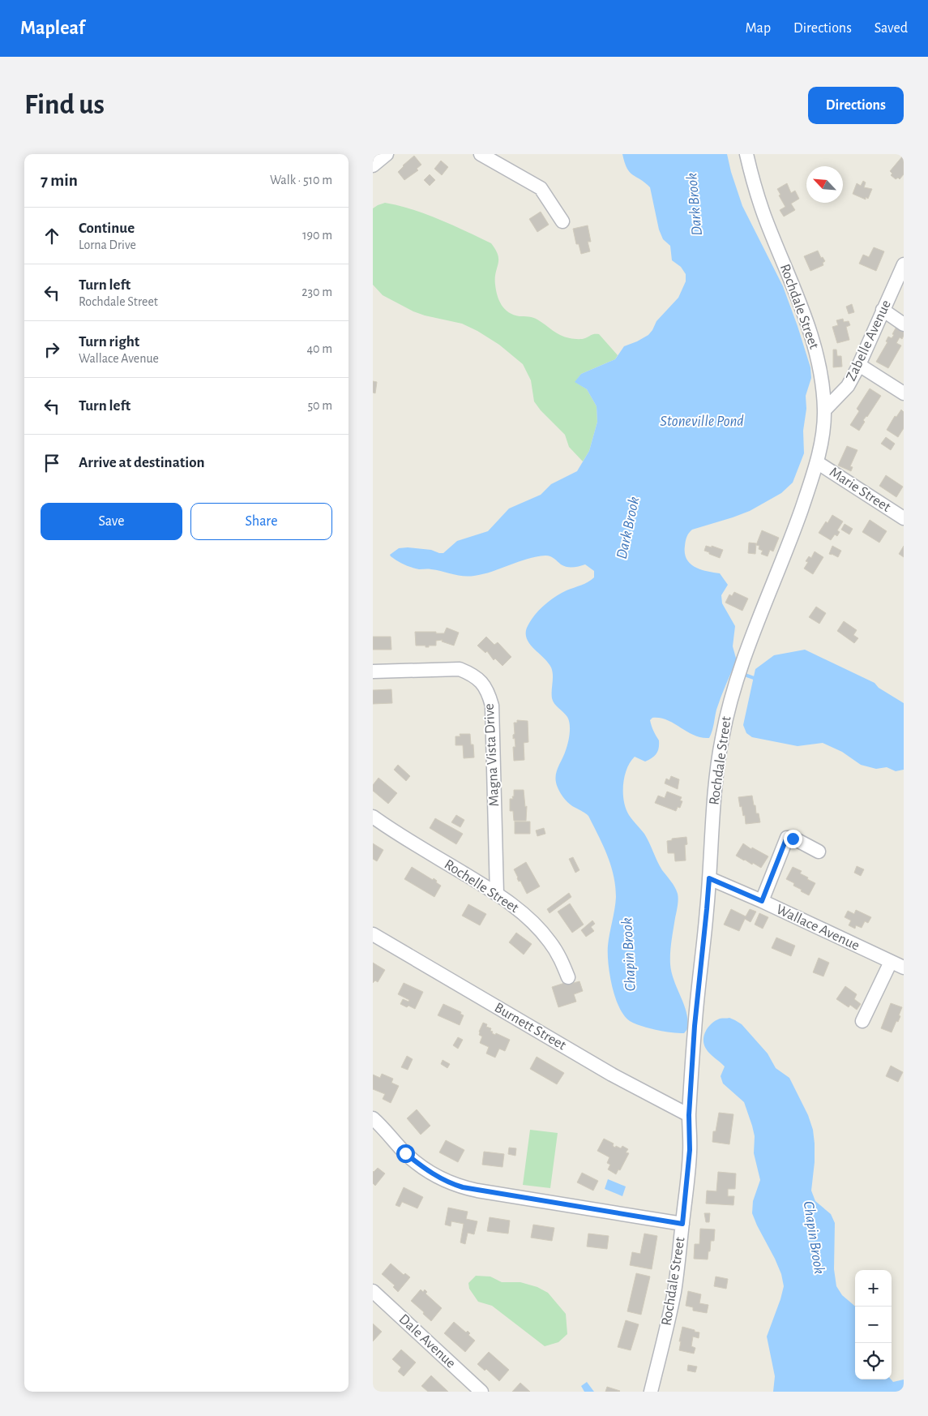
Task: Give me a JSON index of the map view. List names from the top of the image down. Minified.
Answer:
{"streets":{"street":["Rochdale Street","Zabelle Avenue","Marie Street","Magna Vista Drive","Rochelle Street","Wallace Avenue","Burnett Street","Dale Avenue"]},"crossings":[["Rochdale Street","Zabelle Avenue"],["Rochdale Street","Marie Street"],["Rochdale Street","Wallace Avenue"],["Rochdale Street","Burnett Street"],["Magna Vista Drive","Rochelle Street"]],"water":["Dark Brook","Stoneville Pond","Chapin Brook"],"north":"top left","page":{"header":"Mapleaf","nav":["Map","Directions","Saved"],"buttons":["Directions",["Save","Share"]],"title":"Find us","heading":["7 min","Walk · 510 m"],"list":[["Continue","Lorna Drive","190 m"],["Turn left","Rochdale Street","230 m"],["Turn right","Wallace Avenue","40 m"],["Turn left","50 m"],"Arrive at destination"],"map_buttons":["+","−"]}}
